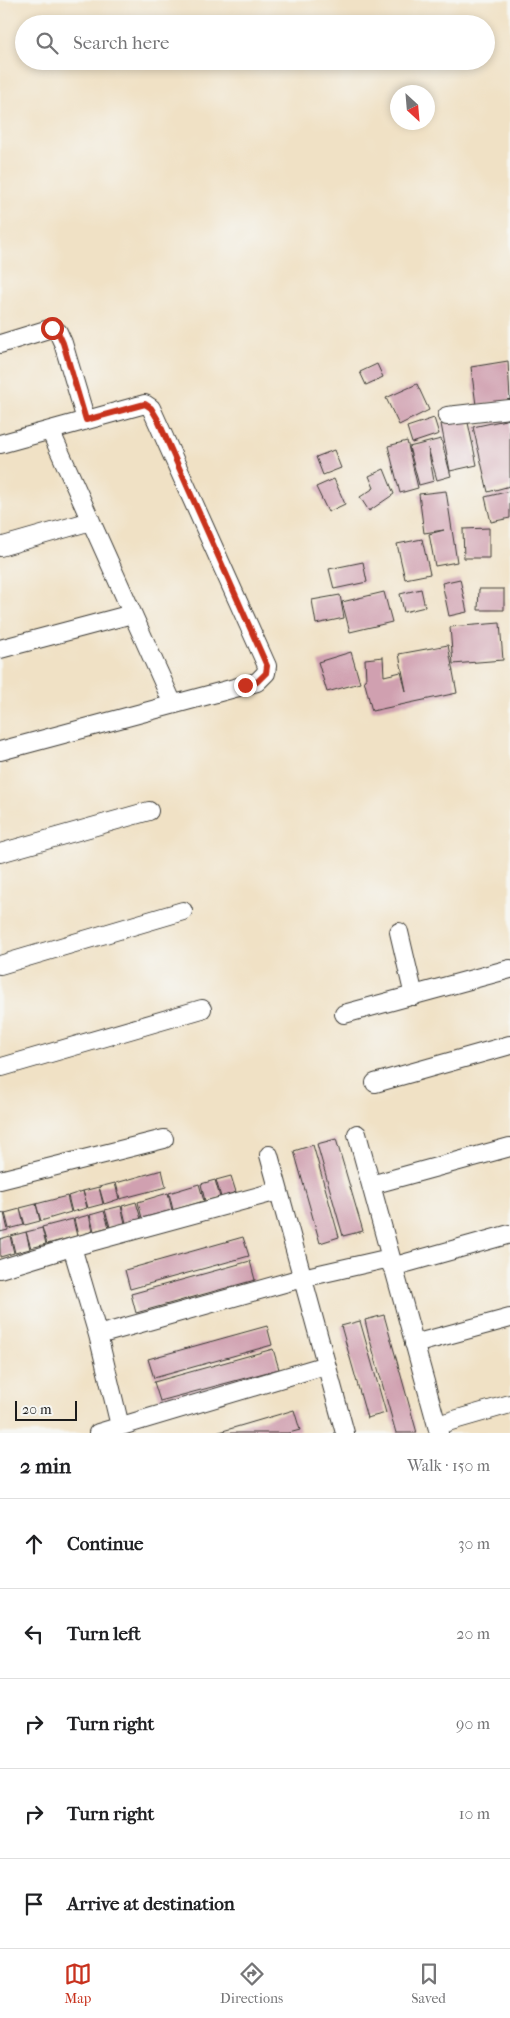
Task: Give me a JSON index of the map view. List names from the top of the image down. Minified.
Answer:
{"scale_bar":"20 m","north":"bottom right","page":{"search":"Search here","scale":"20 m","heading":["2 min","Walk · 150 m"],"list":[["Continue","30 m"],["Turn left","20 m"],["Turn right","90 m"],["Turn right","10 m"],"Arrive at destination"],"nav":["Map","Directions","Saved"]}}
